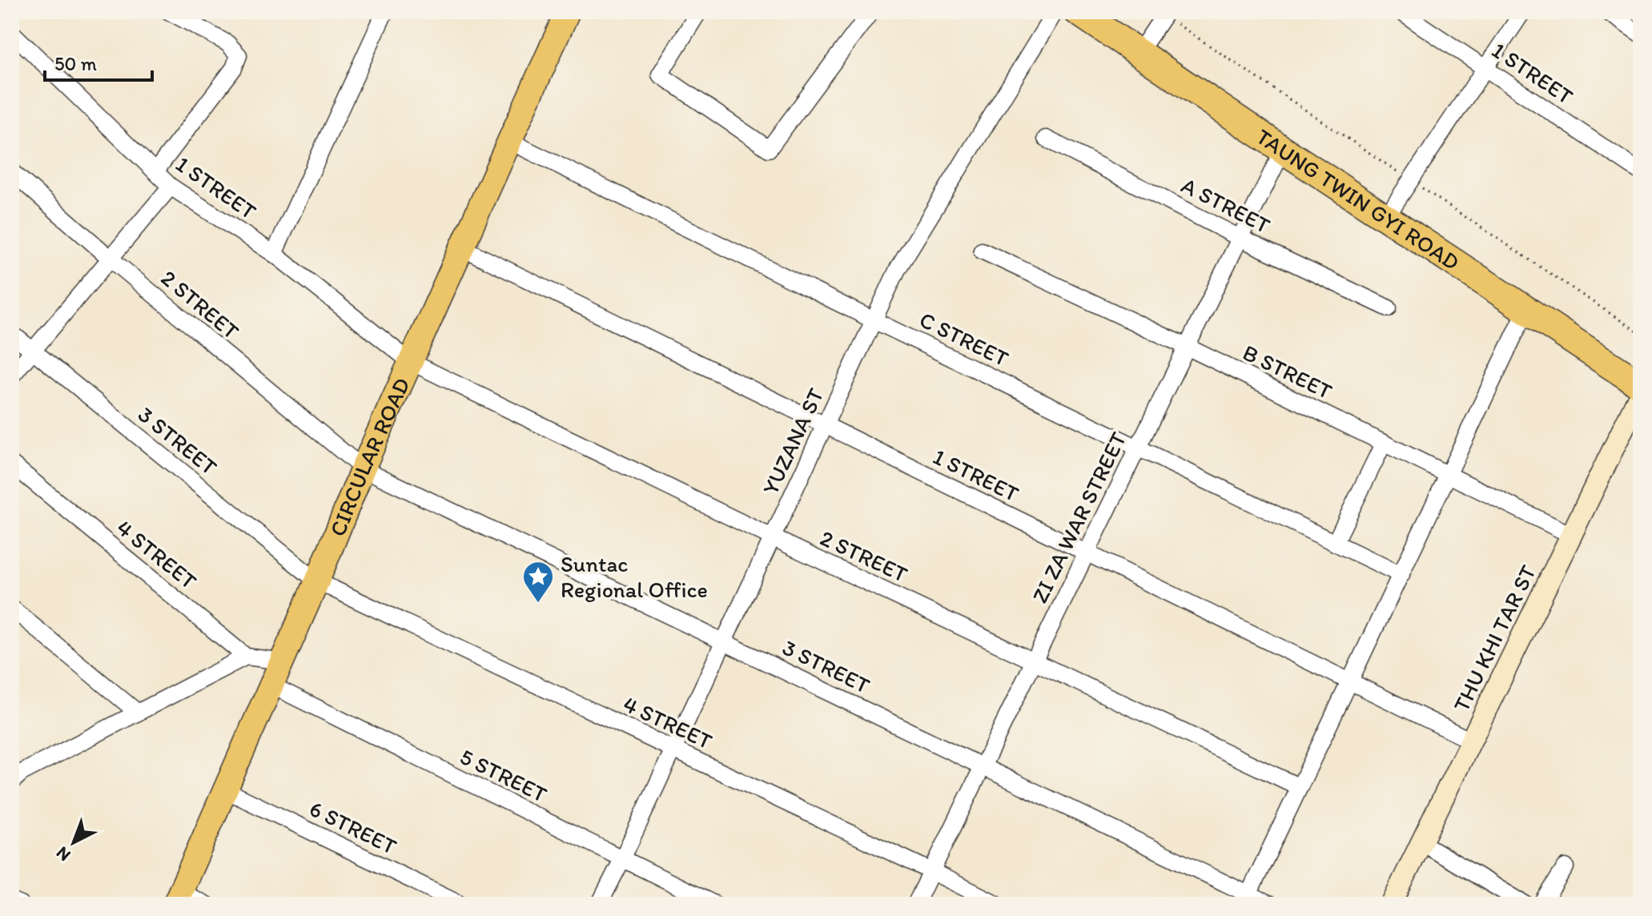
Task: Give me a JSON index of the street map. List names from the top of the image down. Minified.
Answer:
{"streets":{"highway":["TAUNG TWIN GYI ROAD"],"main road":["CIRCULAR ROAD"],"street":["1 STREET","A STREET","2 STREET","C STREET","B STREET","3 STREET","YUZANA ST","ZI ZA WAR STREET","4 STREET","THU KHI TAR ST","5 STREET","6 STREET"]},"crossings":[["1 STREET","2 STREET"],["1 STREET","YUZANA ST"],["1 STREET","CIRCULAR ROAD"],["1 STREET","ZI ZA WAR STREET"],["1 STREET","THU KHI TAR ST"],["TAUNG TWIN GYI ROAD","ZI ZA WAR STREET"],["A STREET","ZI ZA WAR STREET"],["2 STREET","3 STREET"],["2 STREET","YUZANA ST"],["2 STREET","CIRCULAR ROAD"],["2 STREET","ZI ZA WAR STREET"],["C STREET","YUZANA ST"],["C STREET","CIRCULAR ROAD"],["C STREET","ZI ZA WAR STREET"],["B STREET","ZI ZA WAR STREET"],["B STREET","THU KHI TAR ST"],["3 STREET","YUZANA ST"],["3 STREET","CIRCULAR ROAD"],["3 STREET","ZI ZA WAR STREET"],["3 STREET","4 STREET"],["YUZANA ST","4 STREET"],["YUZANA ST","5 STREET"],["CIRCULAR ROAD","4 STREET"],["CIRCULAR ROAD","5 STREET"],["CIRCULAR ROAD","6 STREET"],["ZI ZA WAR STREET","4 STREET"]],"places":{"place":["Suntac Regional Office"]},"scale_bar":"50 m","north":"bottom left"}
